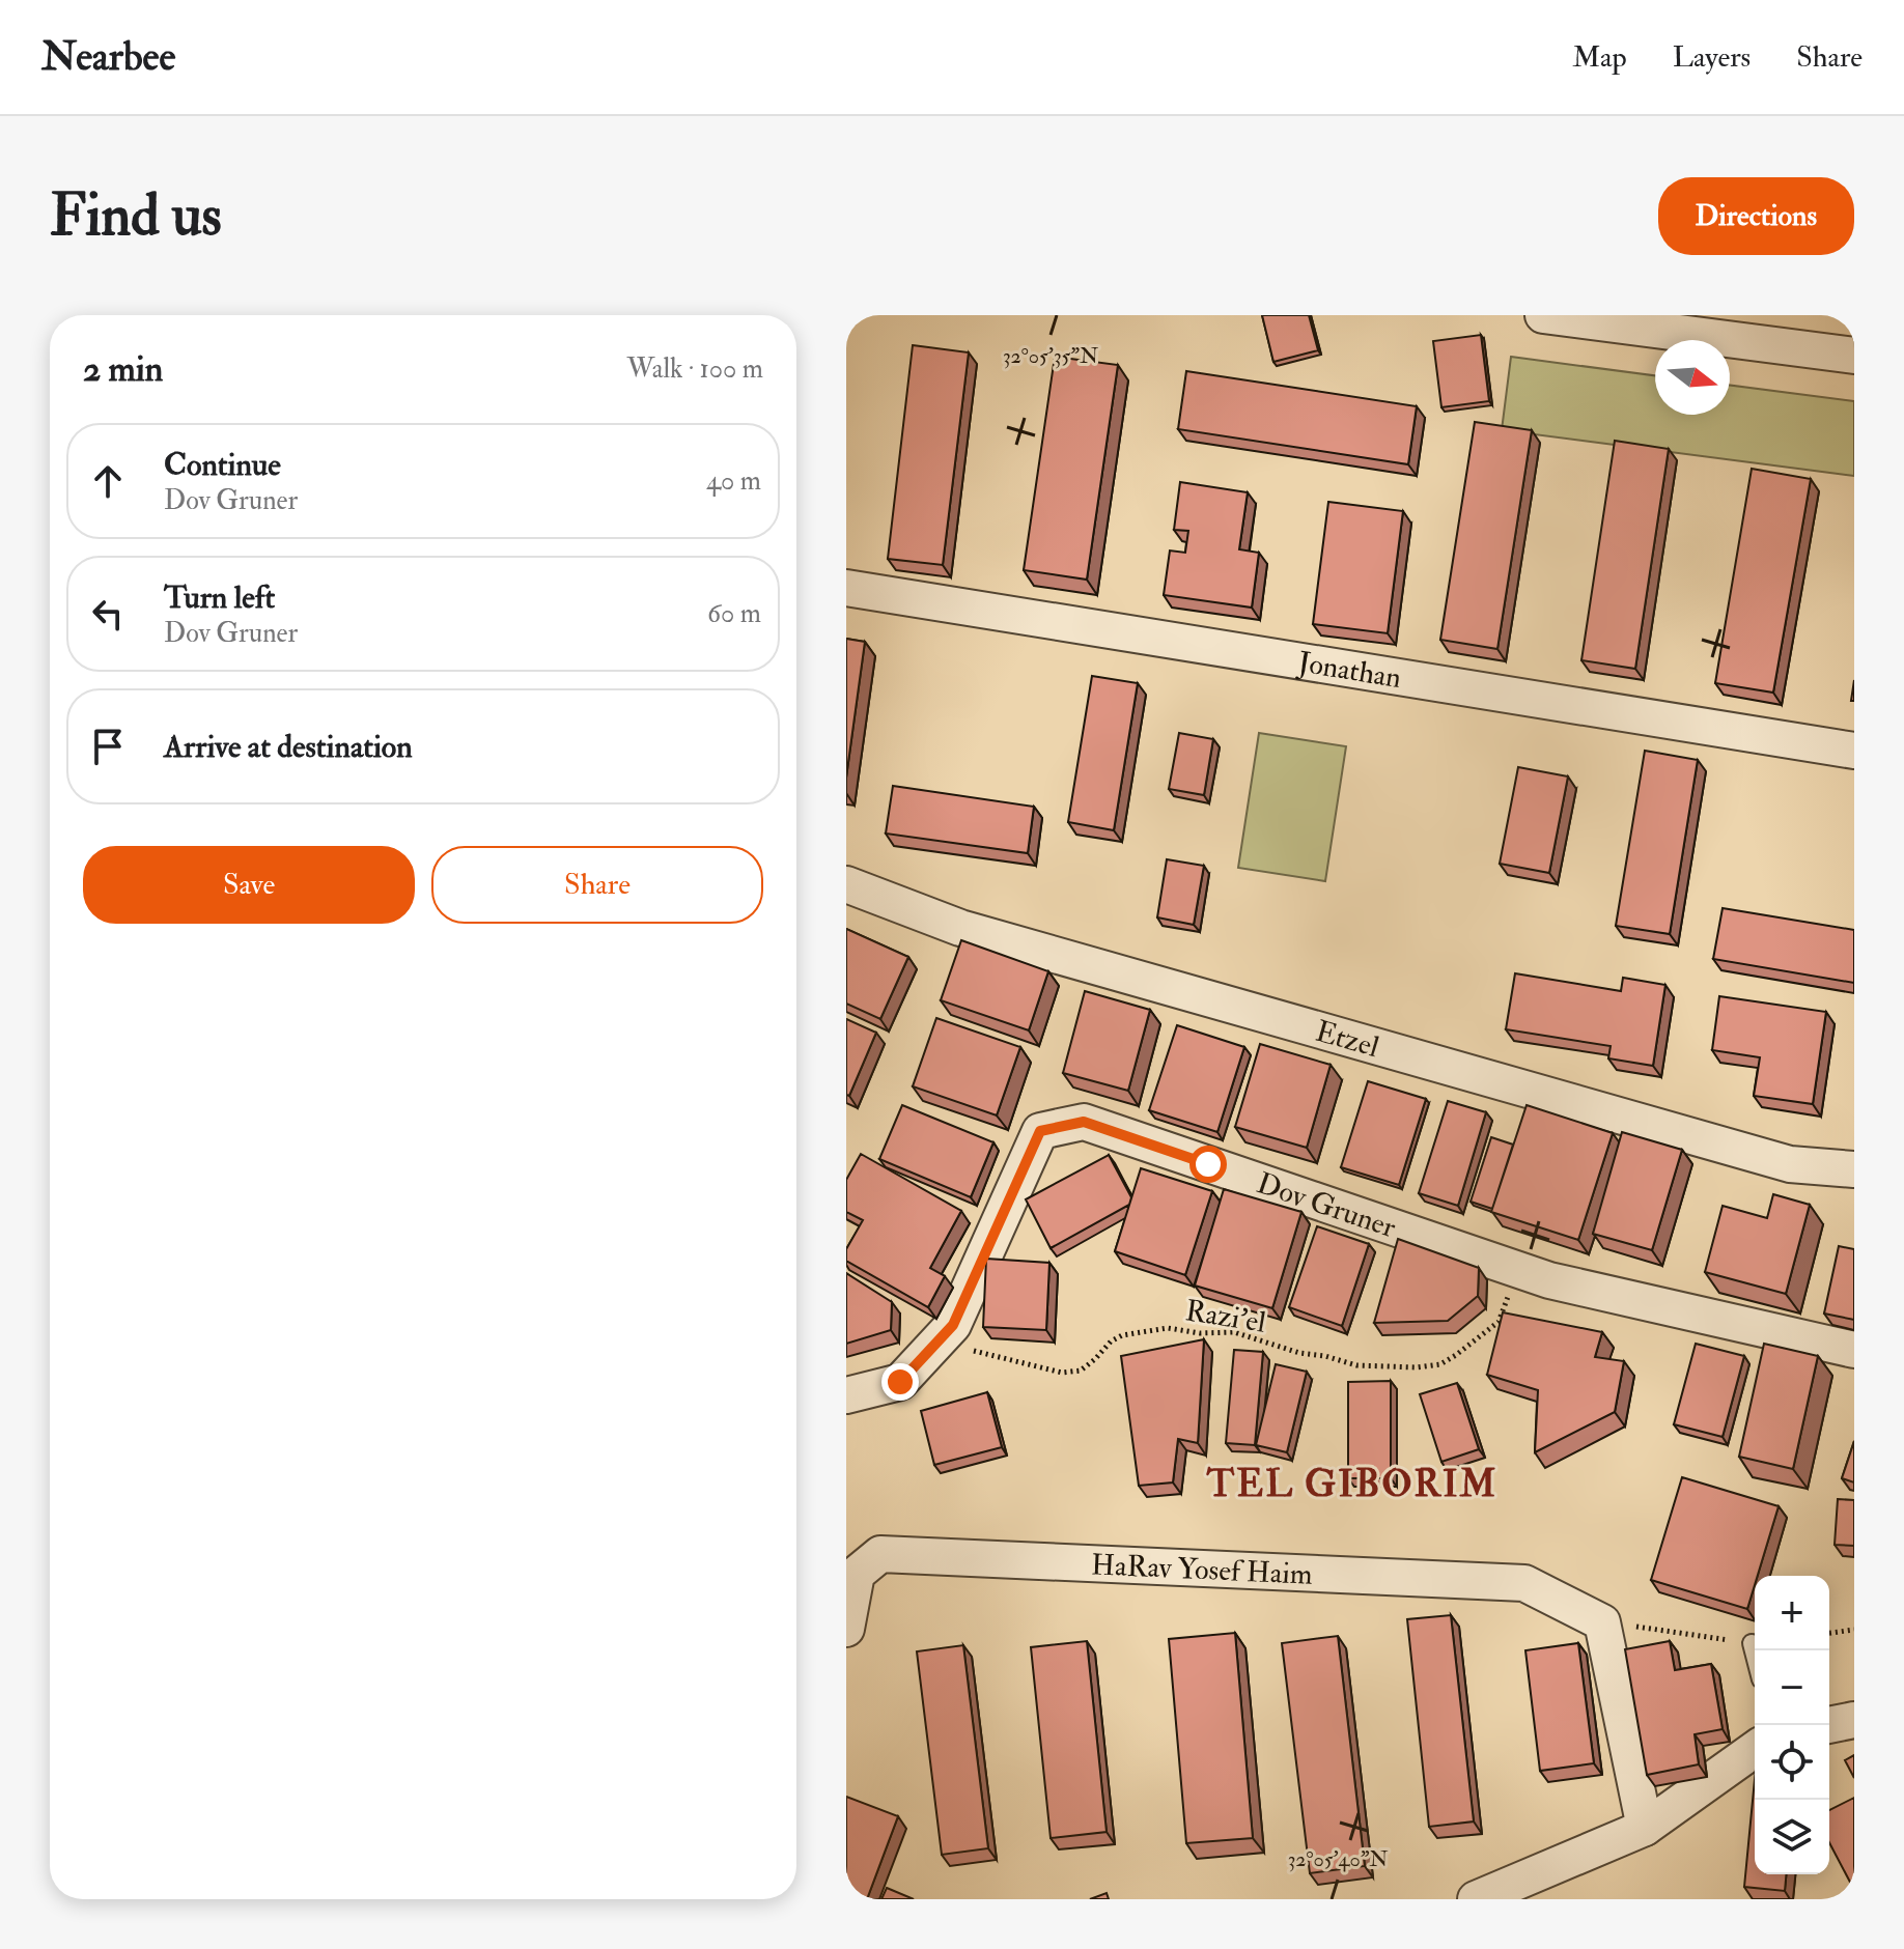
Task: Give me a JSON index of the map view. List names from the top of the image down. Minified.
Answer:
{"streets":{"street":["Jonathan","Etzel","Dov Gruner","HaRav Yosef Haim"],"path":["Razi'el"]},"crossings":[["Dov Gruner","Razi'el"]],"districts":["TEL GIBORIM"],"north":"right","page":{"header":"Nearbee","nav":["Map","Layers","Share"],"buttons":["Directions",["Save","Share"]],"title":"Find us","heading":["2 min","Walk · 100 m"],"list":[["Continue","Dov Gruner","40 m"],["Turn left","Dov Gruner","60 m"],"Arrive at destination"],"map_buttons":["+","−"]},"coordinates":["32°05'35\"N","32°05'40\"N"]}
